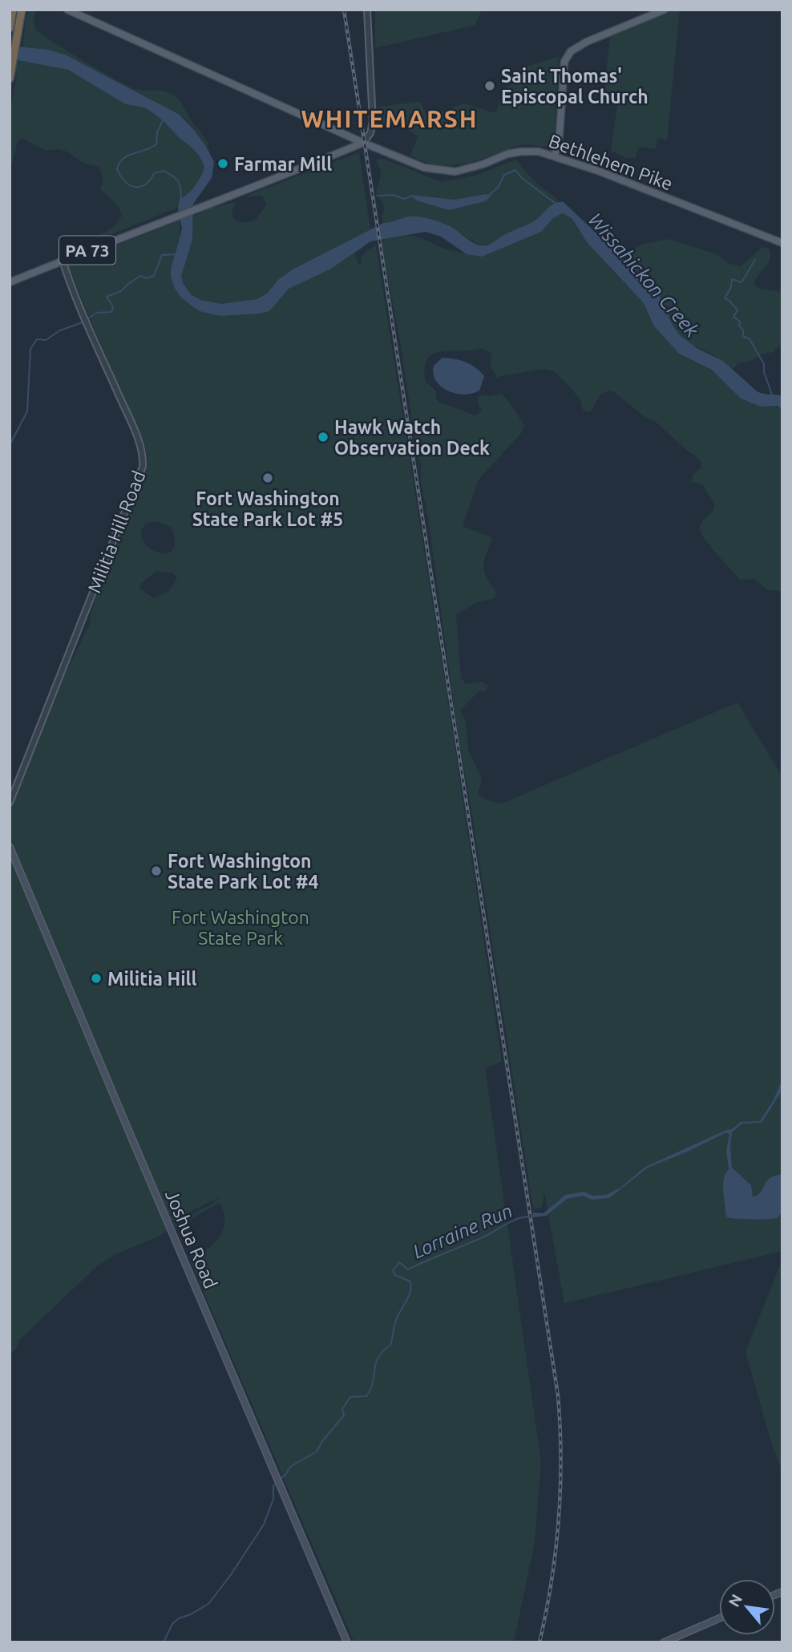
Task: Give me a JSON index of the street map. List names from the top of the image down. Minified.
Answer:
{"streets":{"main road":["Bethlehem Pike","PA 73","Joshua Road"],"street":["Militia Hill Road"]},"crossings":[["Bethlehem Pike","PA 73"],["PA 73","Militia Hill Road"]],"districts":["WHITEMARSH"],"water":["Wissahickon Creek","Lorraine Run"],"parks":["Fort Washington State Park"],"places":["Saint Thomas' Episcopal Church","Farmar Mill","Hawk Watch Observation Deck","Fort Washington State Park Lot #5","Fort Washington State Park Lot #4","Militia Hill"],"north":"top left"}
